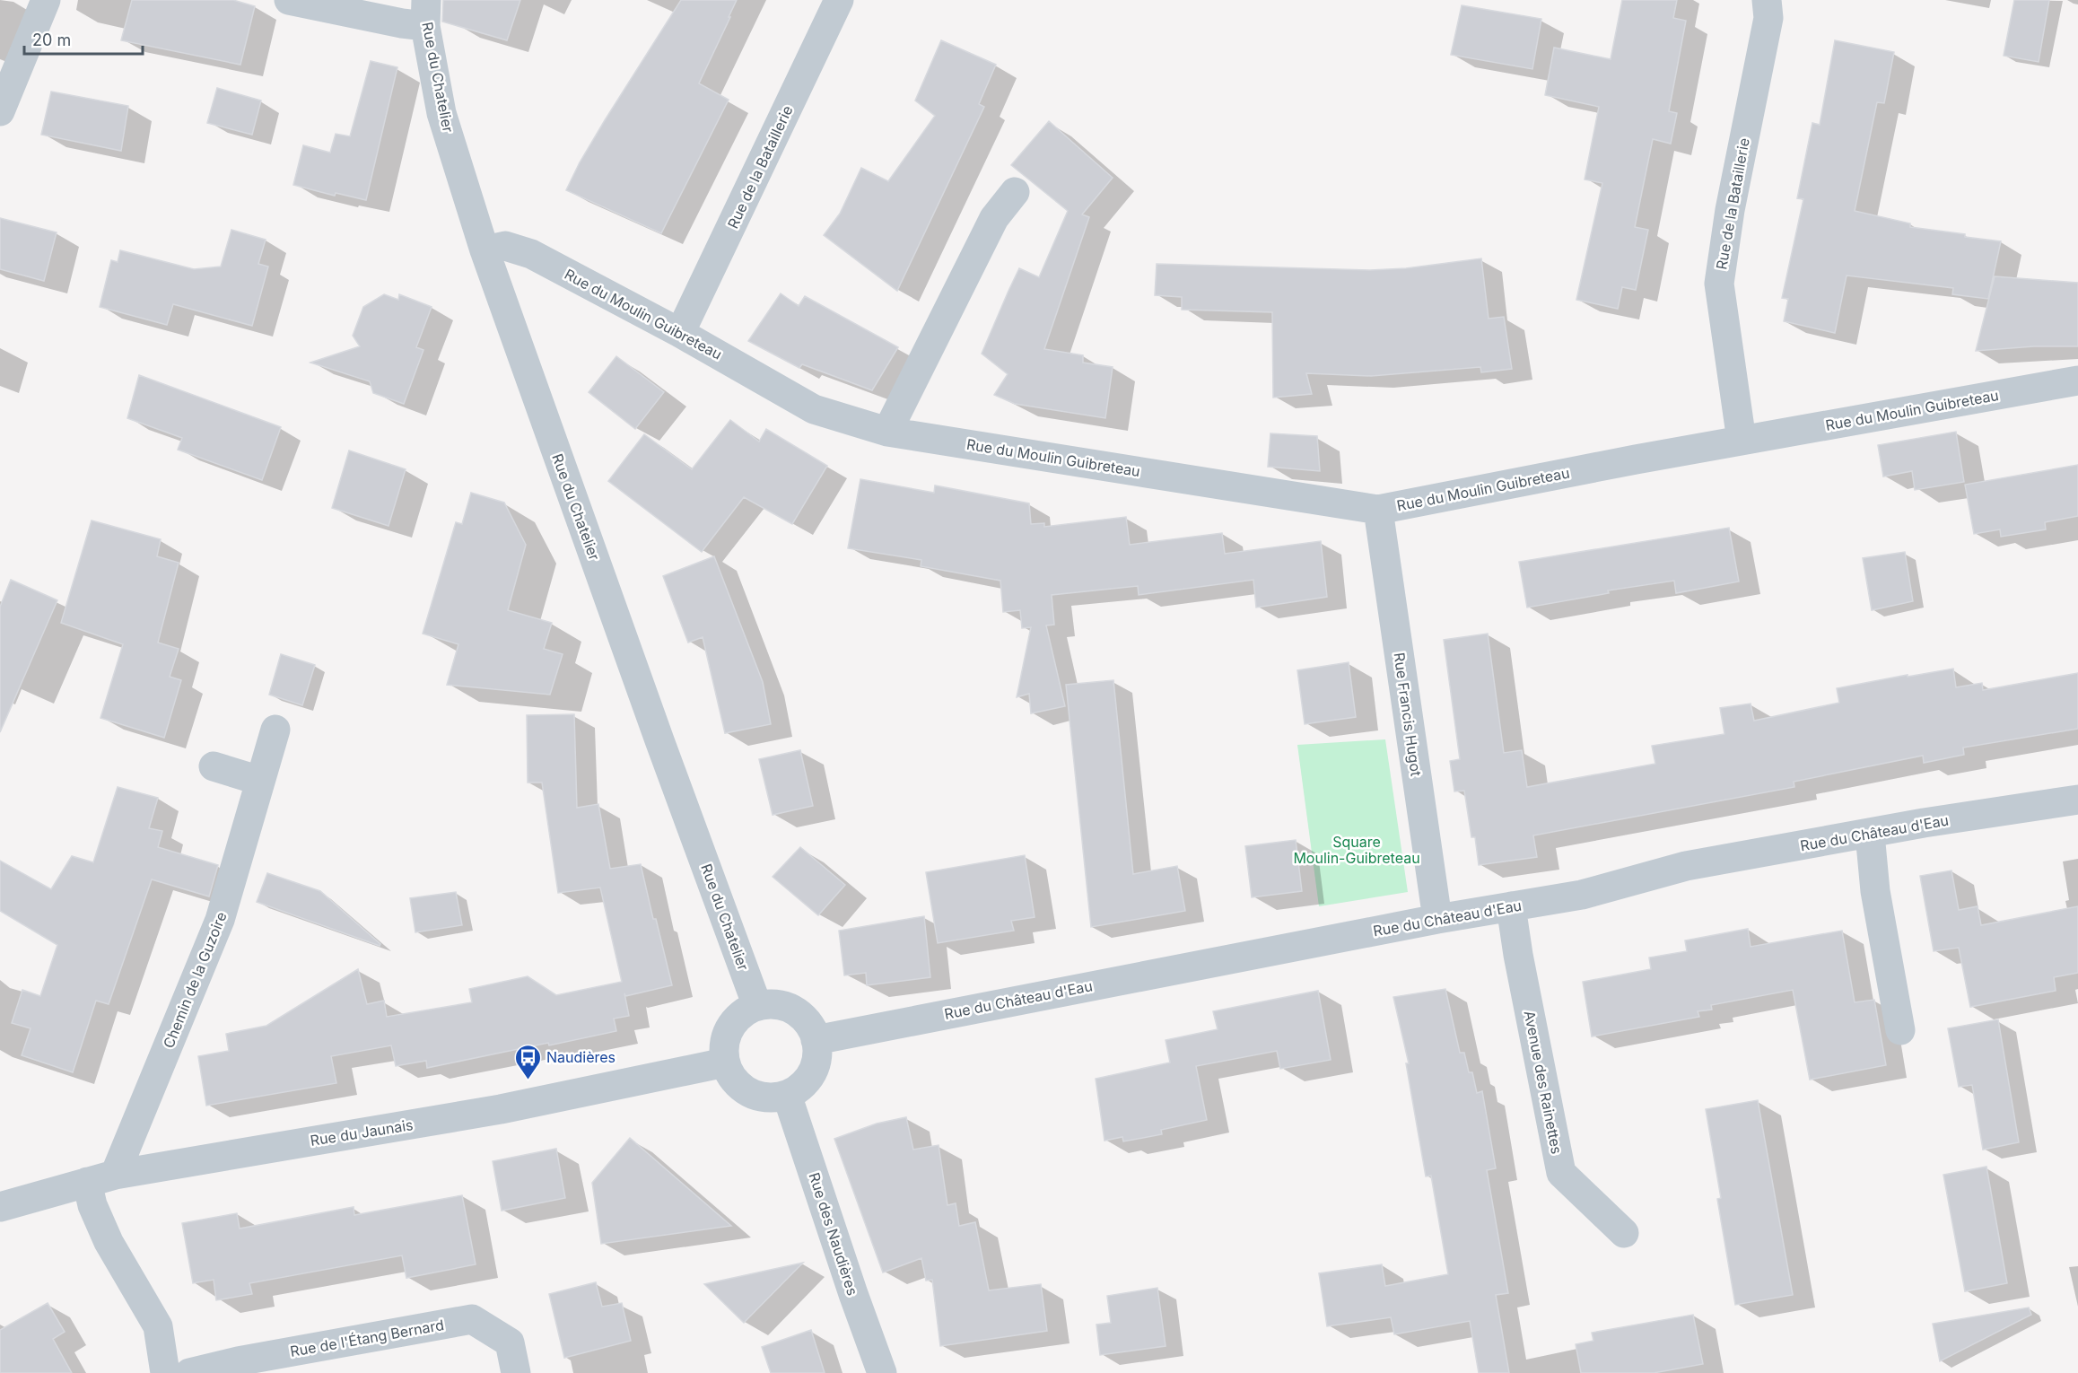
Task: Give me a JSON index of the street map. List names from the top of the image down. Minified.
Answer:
{"streets":{"street":["Rue du Chatelier","Rue de la Bataillerie","Rue du Moulin Guibreteau","Rue Francis Hugot","Rue du Château d'Eau","Chemin de la Guzoire","Avenue des Rainettes","Rue du Jaunais","Rue des Naudières","Rue de l'Étang Bernard"]},"crossings":[["Rue du Chatelier","Rue du Moulin Guibreteau"],["Rue du Chatelier","Rue du Château d'Eau"],["Rue du Chatelier","Rue du Jaunais"],["Rue du Chatelier","Rue des Naudières"],["Rue de la Bataillerie","Rue du Moulin Guibreteau"],["Rue du Moulin Guibreteau","Rue Francis Hugot"],["Rue Francis Hugot","Rue du Château d'Eau"],["Rue du Château d'Eau","Avenue des Rainettes"],["Rue du Château d'Eau","Rue du Jaunais"],["Rue du Château d'Eau","Rue des Naudières"],["Chemin de la Guzoire","Rue du Jaunais"],["Rue du Jaunais","Rue des Naudières"]],"parks":["Square Moulin-Guibreteau"],"places":{"bus stop":["Naudières"]},"scale_bar":"20 m"}
